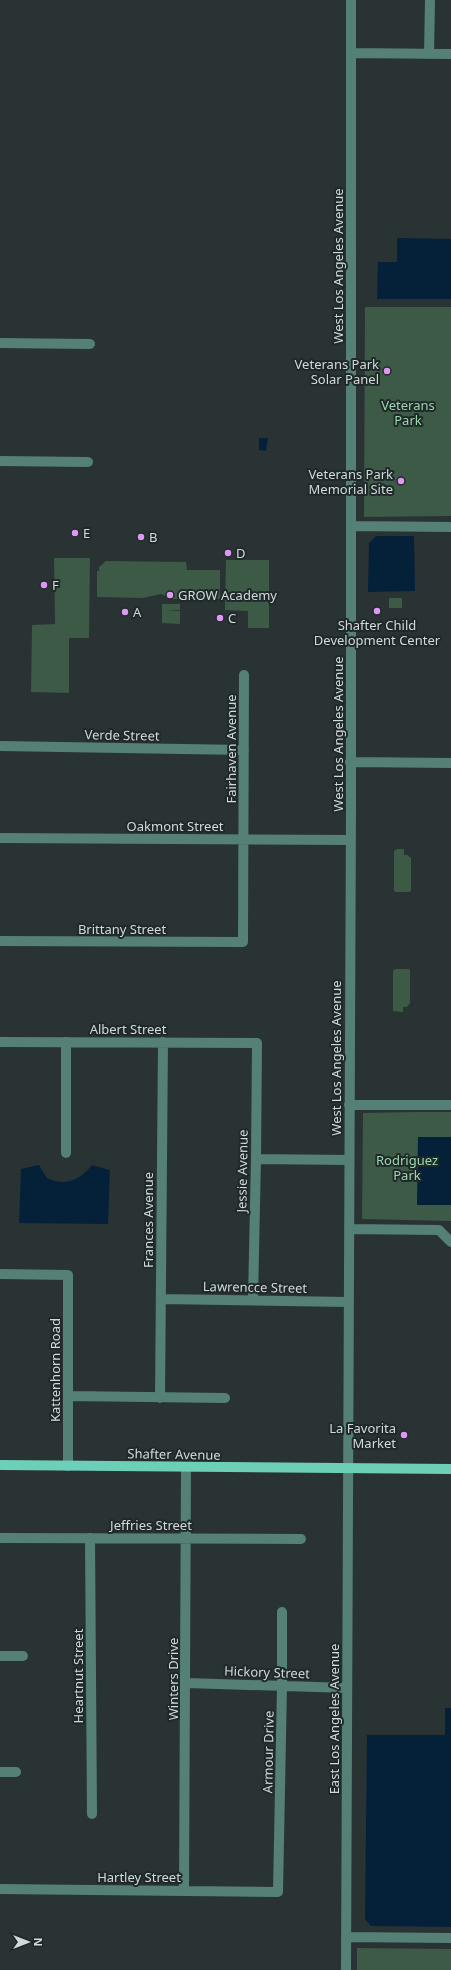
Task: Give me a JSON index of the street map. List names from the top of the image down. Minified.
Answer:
{"streets":{"main road":["Shafter Avenue"],"street":["West Los Angeles Avenue","Verde Street","Fairhaven Avenue","Oakmont Street","Brittany Street","Albert Street","Jessie Avenue","Frances Avenue","Lawrencce Street","Kattenhorn Road","Jeffries Street","Hickory Street","Heartnut Street","Winters Drive","East Los Angeles Avenue","Armour Drive","Hartley Street"]},"crossings":[["West Los Angeles Avenue","Oakmont Street"],["West Los Angeles Avenue","Lawrencce Street"],["West Los Angeles Avenue","Shafter Avenue"],["West Los Angeles Avenue","East Los Angeles Avenue"],["Verde Street","Fairhaven Avenue"],["Fairhaven Avenue","Oakmont Street"],["Fairhaven Avenue","Brittany Street"],["Albert Street","Jessie Avenue"],["Albert Street","Frances Avenue"],["Jessie Avenue","Lawrencce Street"],["Frances Avenue","Lawrencce Street"],["Kattenhorn Road","Shafter Avenue"],["Shafter Avenue","Winters Drive"],["Shafter Avenue","East Los Angeles Avenue"],["Jeffries Street","Heartnut Street"],["Jeffries Street","Winters Drive"],["Hickory Street","Winters Drive"],["Hickory Street","East Los Angeles Avenue"],["Hickory Street","Armour Drive"],["Winters Drive","Hartley Street"],["Armour Drive","Hartley Street"]],"parks":["Veterans Park","Rodriguez Park"],"places":["Veterans Park Solar Panel","Veterans Park Memorial Site","E","B","D","F","GROW Academy","Shafter Child Development Center","A","C","La Favorita Market"],"north":"right"}
